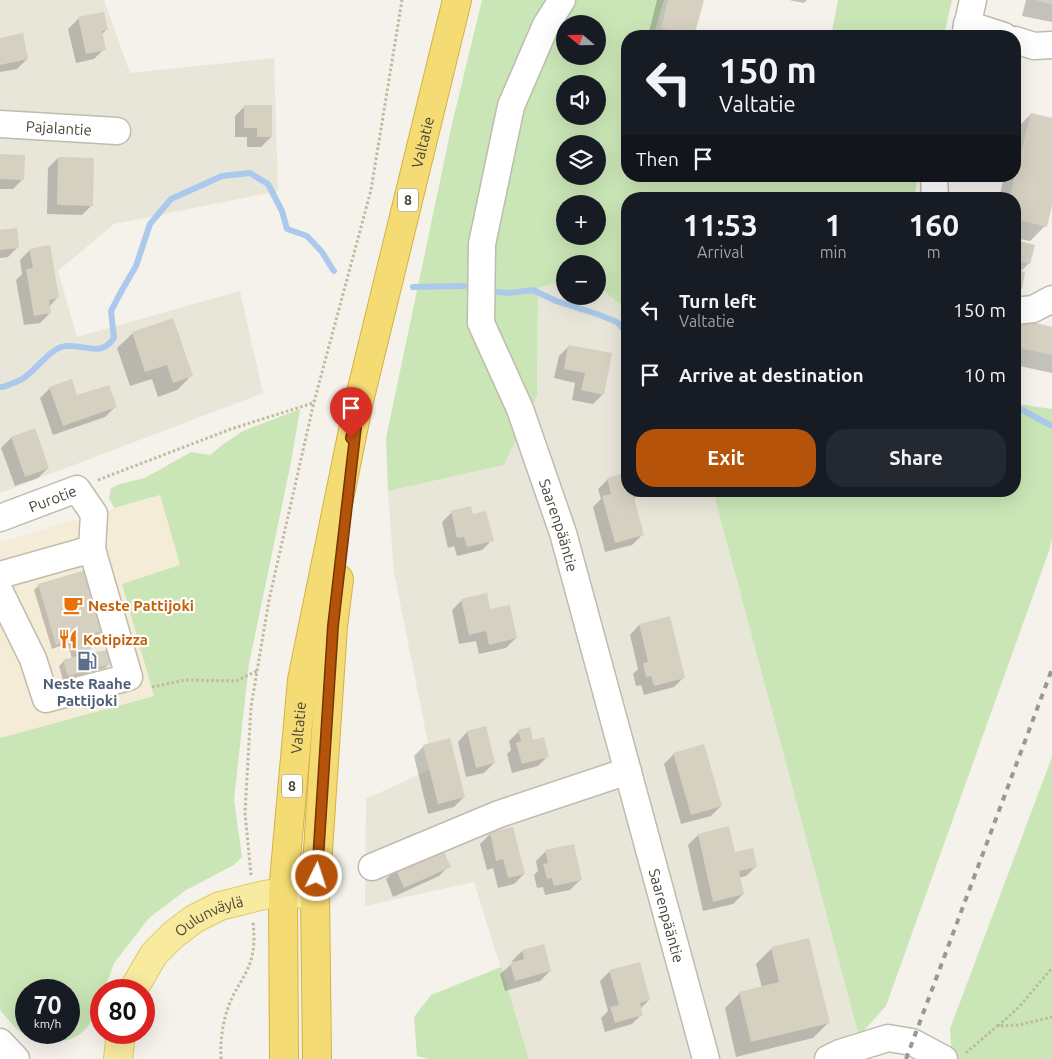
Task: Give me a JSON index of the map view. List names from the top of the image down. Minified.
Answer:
{"streets":{"highway":["Valtatie","8"],"main road":["Oulunväylä"],"street":["Pajalantie","Purotie","Saarenpääntie"]},"crossings":[["Valtatie","Oulunväylä"]],"places":{"cafe":["Neste Pattijoki"],"restaurant":["Kotipizza"],"fuel station":["Neste Raahe Pattijoki"]},"north":"left","page":{"map_buttons":["+","−"],"turn":["150 m","Valtatie"],"then":"Then","eta":["11:53","Arrival","1","min","160","m"],"list":[{"name":"Turn left","note":"Valtatie","value":"150 m"},{"name":"Arrive at destination","value":"10 m"}],"buttons":["Exit","Share"],"speed":"70 km/h","limit":"80"}}
